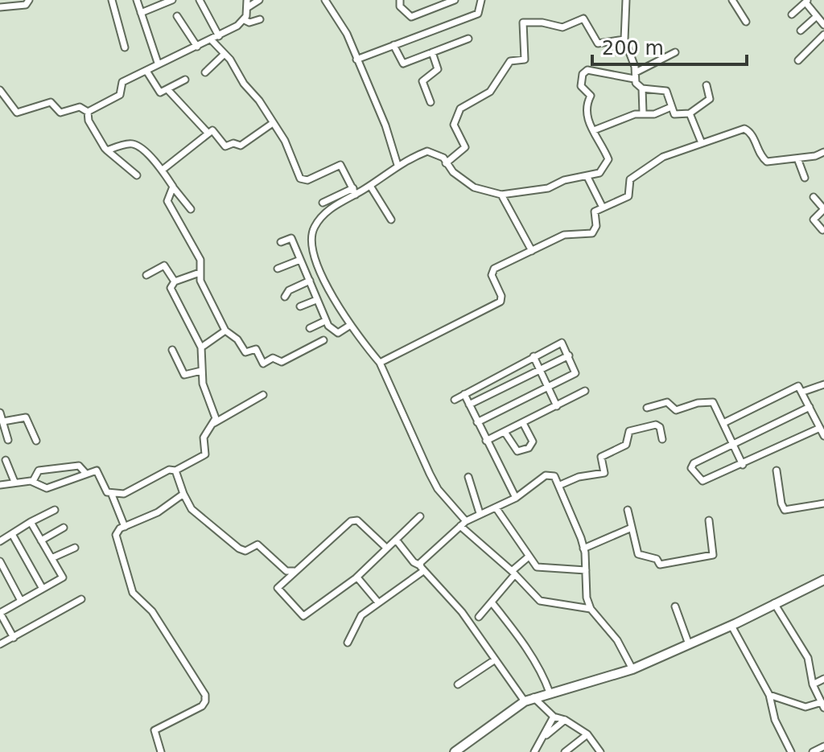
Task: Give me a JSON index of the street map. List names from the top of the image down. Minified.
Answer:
{"scale_bar":"200 m"}
